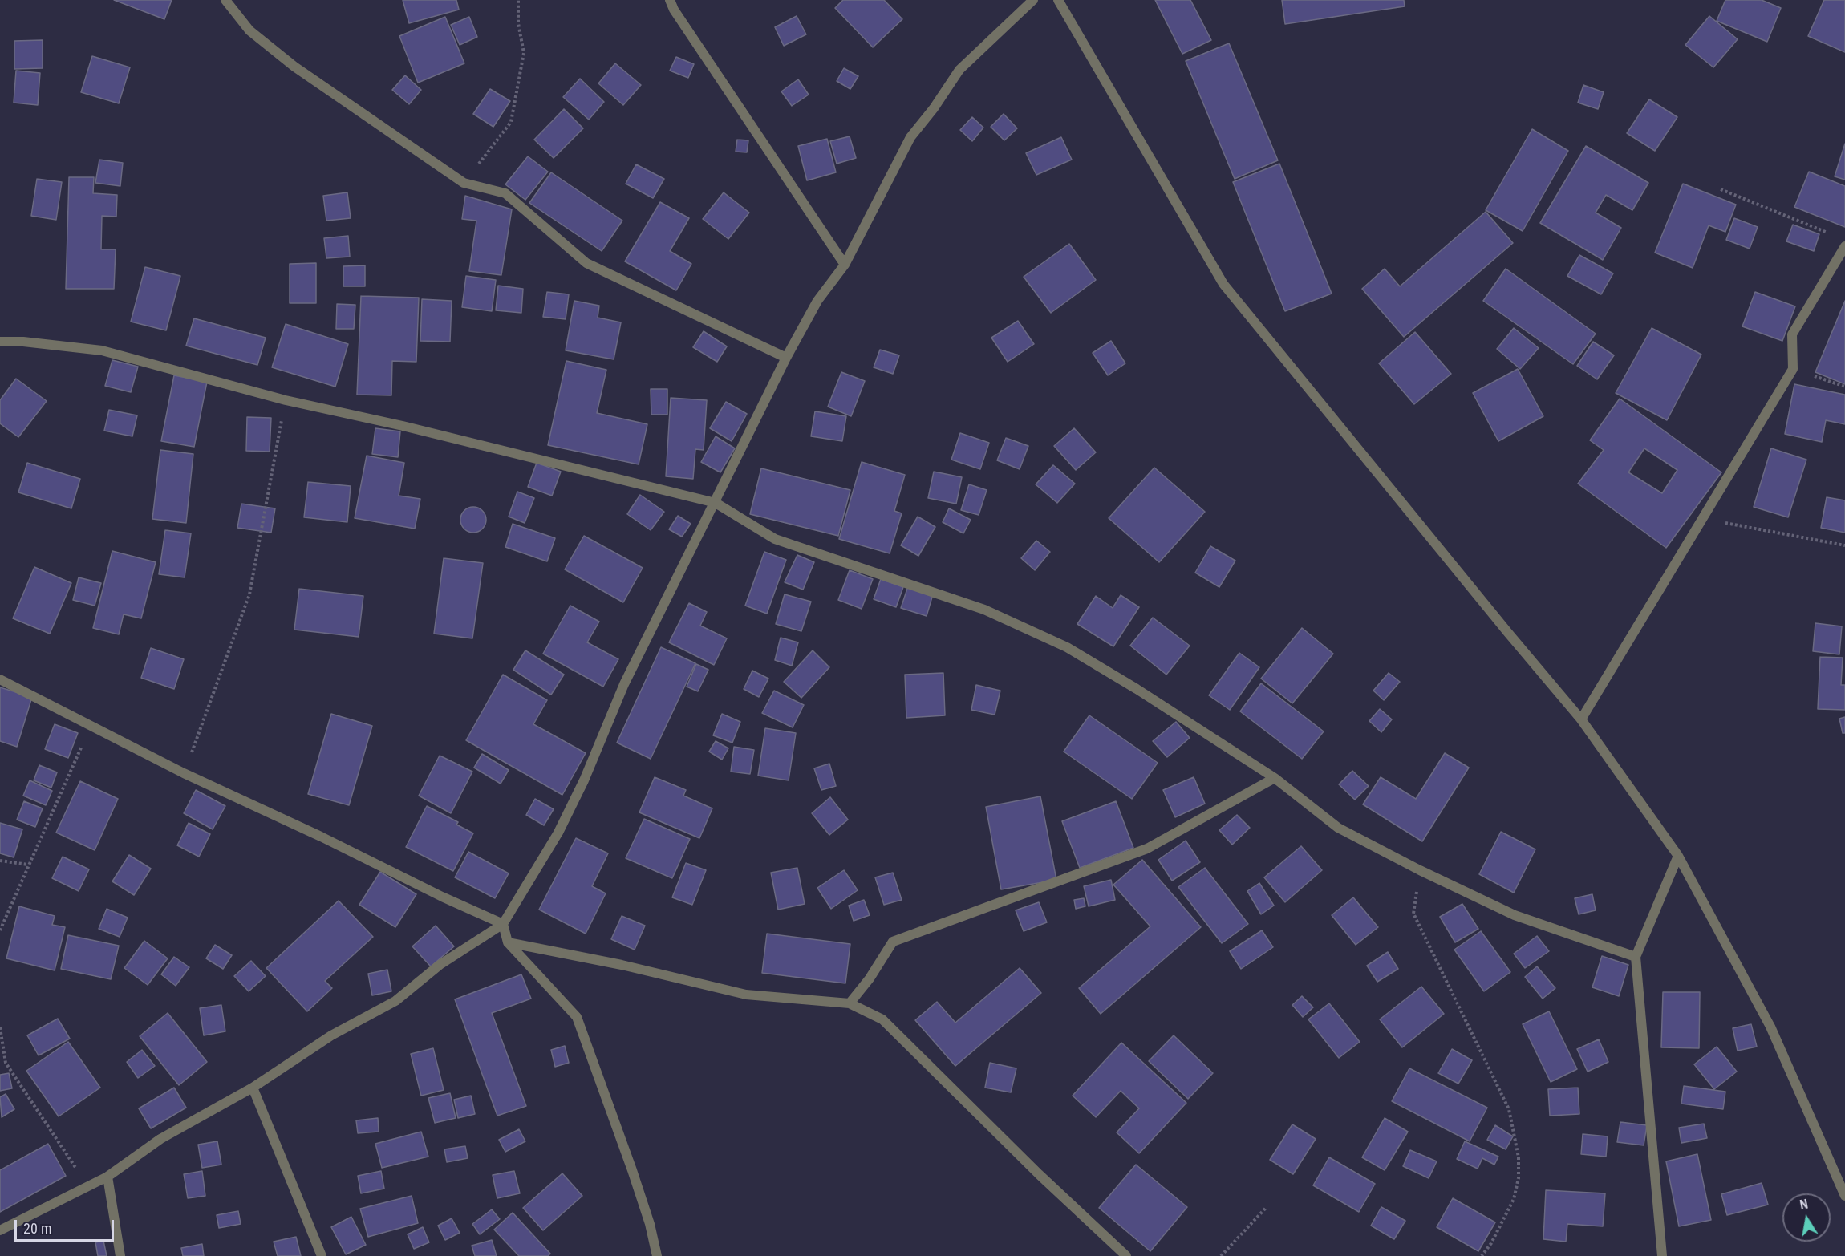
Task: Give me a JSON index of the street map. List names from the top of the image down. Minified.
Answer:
{"scale_bar":"20 m","north":"top"}
